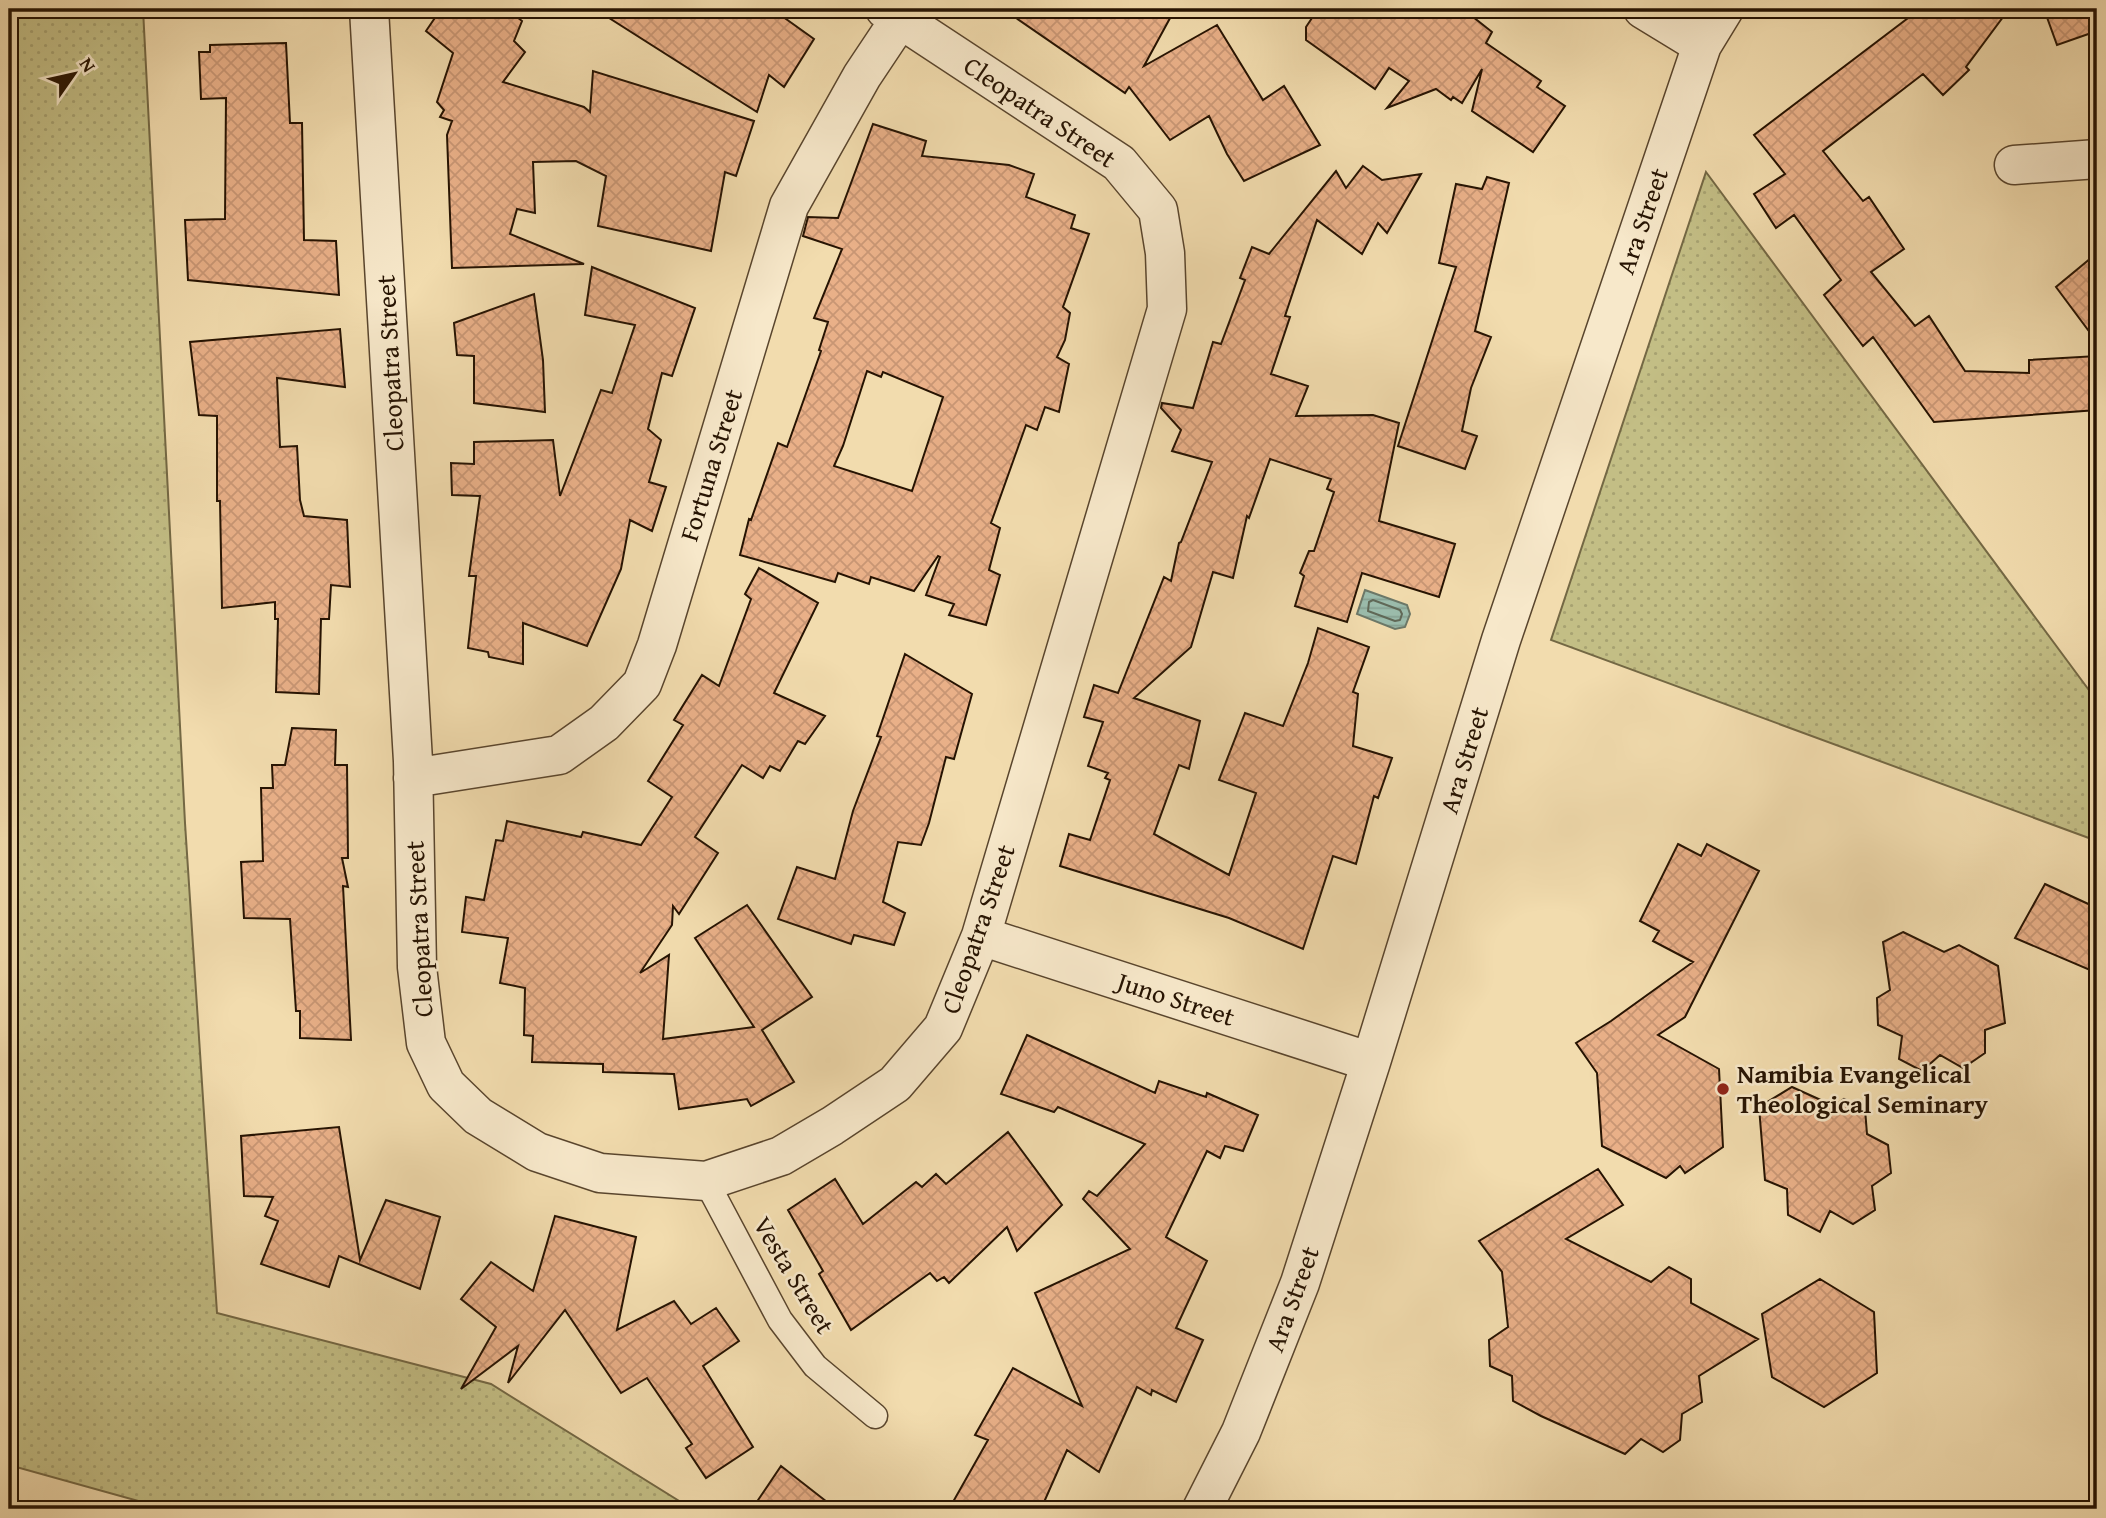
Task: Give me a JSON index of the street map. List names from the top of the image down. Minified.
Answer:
{"streets":{"street":["Cleopatra Street","Ara Street","Fortuna Street","Juno Street"],"lane":["Vesta Street"]},"crossings":[["Cleopatra Street","Fortuna Street"],["Cleopatra Street","Juno Street"],["Cleopatra Street","Vesta Street"],["Ara Street","Juno Street"]],"places":["Namibia Evangelical Theological Seminary"],"north":"top right"}
